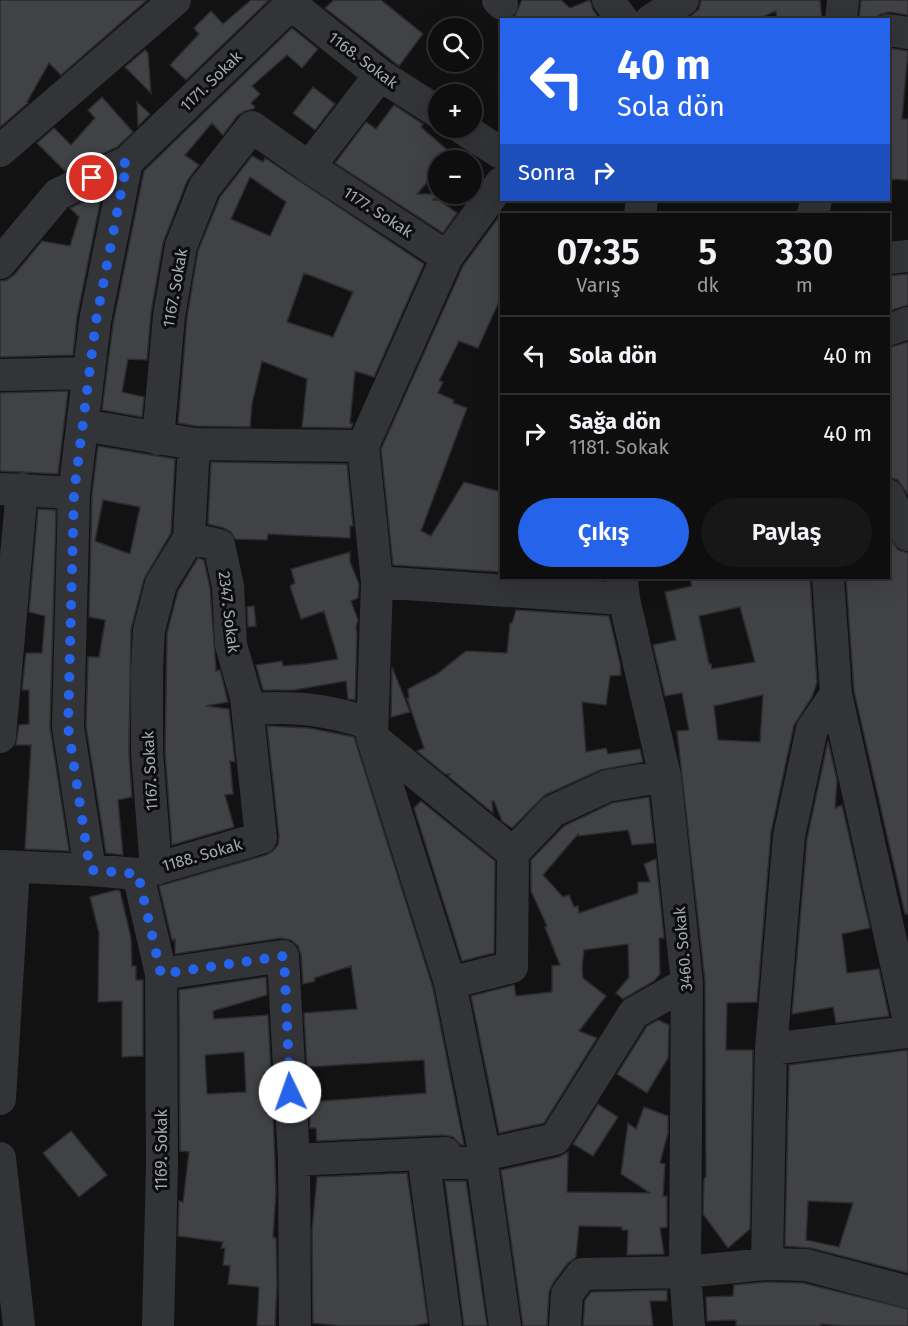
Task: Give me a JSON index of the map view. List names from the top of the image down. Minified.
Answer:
{"streets":{"street":["1168. Sokak","1171. Sokak","1177. Sokak","1167. Sokak","2347. Sokak","1188. Sokak","3460. Sokak","1169. Sokak"]},"crossings":[["1168. Sokak","1171. Sokak"],["1177. Sokak","1167. Sokak"],["1167. Sokak","2347. Sokak"],["1167. Sokak","1188. Sokak"],["1167. Sokak","1169. Sokak"],["2347. Sokak","1188. Sokak"]],"page":{"map_buttons":["+","−"],"turn":["40 m","Sola dön"],"then":"Sonra","eta":["07:35","Varış","5","dk","330","m"],"list":[{"name":"Sola dön","value":"40 m"},{"name":"Sağa dön","note":"1181. Sokak","value":"40 m"}],"buttons":["Çıkış","Paylaş"]}}
